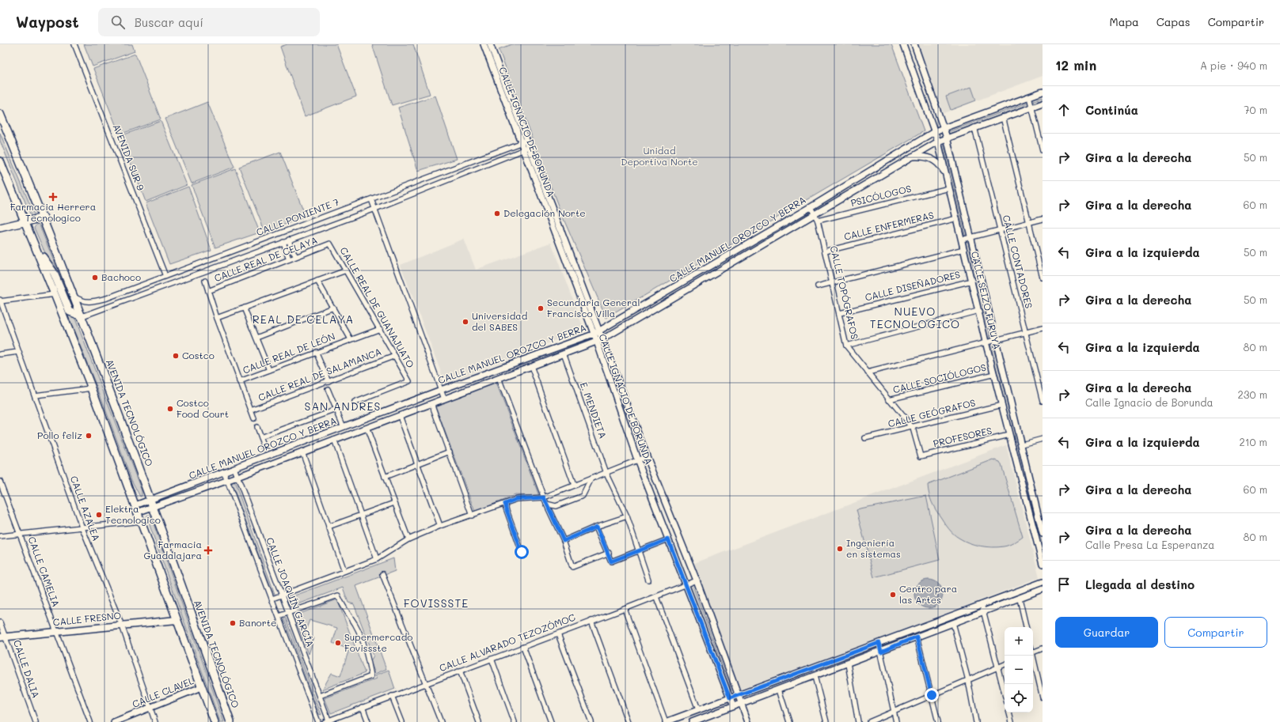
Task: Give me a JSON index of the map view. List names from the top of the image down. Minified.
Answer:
{"streets":{"main road":["AVENIDA TECNOLÓGICO","CALLE FRESNO"],"street":["CALLE IGNACIO DE BORUNDA","AVENIDA SUR 9","PSICÓLOGOS","CALLE PONIENTE 7","CALLE ENFERMERAS","CALLE MANUEL OROZCO Y BERRA","CALLE REAL DE CELAYA","CALLE CONTADORES","CALLE DISEÑADORES","CALLE TOPÓGRAFOS","CALLE SEIZO FURUYA","CALLE REAL DE GUANAJUATO","CALLE REAL DE LEÓN","CALLE REAL DE SALAMANCA","CALLE SOCIÓLOGOS","E. MENDIETA","CALLE GEÓGRAFOS","PROFESORES","CALLE AZALEA","CALLE CAMELIA","CALLE JOAQUÍN GARCÍA","CALLE ALVARADO TEZOZÓMOC","CALLE DALIA","CALLE CLAVEL"]},"crossings":[["CALLE IGNACIO DE BORUNDA","CALLE PONIENTE 7"],["CALLE IGNACIO DE BORUNDA","CALLE MANUEL OROZCO Y BERRA"],["CALLE IGNACIO DE BORUNDA","CALLE ALVARADO TEZOZÓMOC"],["AVENIDA SUR 9","CALLE PONIENTE 7"],["PSICÓLOGOS","CALLE TOPÓGRAFOS"],["PSICÓLOGOS","CALLE SEIZO FURUYA"],["CALLE PONIENTE 7","AVENIDA TECNOLÓGICO"],["CALLE ENFERMERAS","CALLE TOPÓGRAFOS"],["CALLE ENFERMERAS","CALLE SEIZO FURUYA"],["CALLE MANUEL OROZCO Y BERRA","CALLE CONTADORES"],["CALLE MANUEL OROZCO Y BERRA","CALLE TOPÓGRAFOS"],["CALLE MANUEL OROZCO Y BERRA","CALLE SEIZO FURUYA"],["CALLE MANUEL OROZCO Y BERRA","E. MENDIETA"],["CALLE MANUEL OROZCO Y BERRA","AVENIDA TECNOLÓGICO"],["CALLE MANUEL OROZCO Y BERRA","CALLE JOAQUÍN GARCÍA"],["CALLE REAL DE CELAYA","CALLE REAL DE GUANAJUATO"],["CALLE DISEÑADORES","CALLE TOPÓGRAFOS"],["CALLE DISEÑADORES","CALLE SEIZO FURUYA"],["CALLE TOPÓGRAFOS","CALLE SOCIÓLOGOS"],["CALLE TOPÓGRAFOS","CALLE GEÓGRAFOS"],["CALLE TOPÓGRAFOS","PROFESORES"],["CALLE SEIZO FURUYA","CALLE SOCIÓLOGOS"],["CALLE SEIZO FURUYA","CALLE GEÓGRAFOS"],["CALLE SEIZO FURUYA","PROFESORES"],["CALLE REAL DE GUANAJUATO","CALLE REAL DE LEÓN"],["CALLE REAL DE GUANAJUATO","CALLE REAL DE SALAMANCA"],["CALLE AZALEA","CALLE FRESNO"],["CALLE AZALEA","CALLE CLAVEL"],["CALLE CAMELIA","CALLE FRESNO"],["CALLE JOAQUÍN GARCÍA","CALLE ALVARADO TEZOZÓMOC"],["CALLE FRESNO","CALLE DALIA"]],"districts":["NUEVO TECNOLOGICO","REAL DE CELAYA","SAN ANDRES","FOVISSSTE"],"parks":["Unidad Deportiva Norte"],"places":{"health":["Farmacia Herrera Tecnologico","Farmacia Guadalajara"],"other":["Delegación Norte","Bachoco","Secundaria General Francisco Villa","Universidad del SABES","Costco","Costco Food Court","Pollo feliz","Elektra Tecnologico","Ingeniería en sistemas","Centro para las Artes","Banorte","Supermercado Fovissste"]},"page":{"header":"Waypost","search":"Buscar aquí","nav":["Mapa","Capas","Compartir"],"heading":["12 min","A pie · 940 m"],"list":[["Continúa","70 m"],["Gira a la derecha","50 m"],["Gira a la derecha","60 m"],["Gira a la izquierda","50 m"],["Gira a la derecha","50 m"],["Gira a la izquierda","80 m"],["Gira a la derecha","Calle Ignacio de Borunda","230 m"],["Gira a la izquierda","210 m"],["Gira a la derecha","60 m"],["Gira a la derecha","Calle Presa La Esperanza","80 m"],"Llegada al destino"],"buttons":["Guardar","Compartir"],"map_buttons":["+","−"]}}
